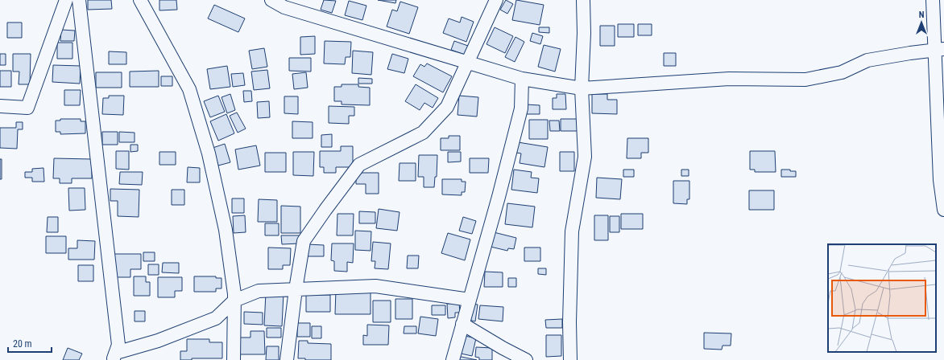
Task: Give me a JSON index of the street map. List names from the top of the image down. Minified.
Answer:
{"scale_bar":"20 m","north":"top"}
